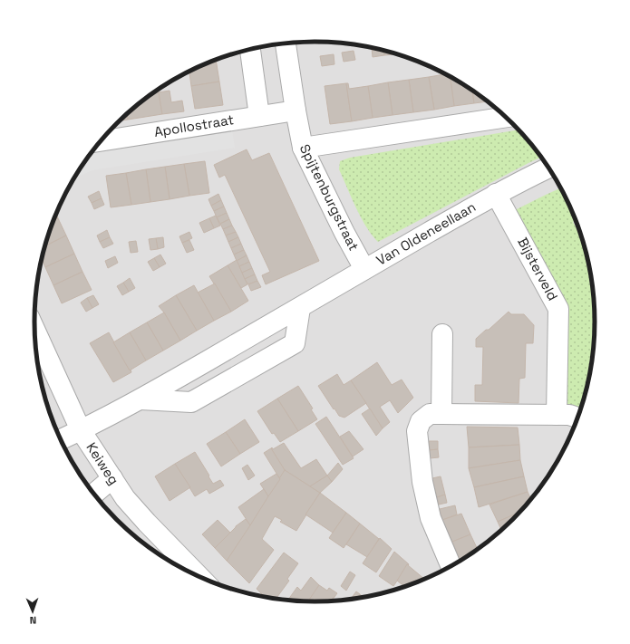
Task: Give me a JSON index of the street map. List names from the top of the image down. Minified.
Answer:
{"streets":{"street":["Apollostraat","Spijtenburgstraat","Van Oldeneellaan","Bijsterveld","Keiweg"]},"crossings":[["Apollostraat","Spijtenburgstraat"],["Spijtenburgstraat","Van Oldeneellaan"],["Van Oldeneellaan","Bijsterveld"],["Van Oldeneellaan","Keiweg"]],"north":"bottom"}
